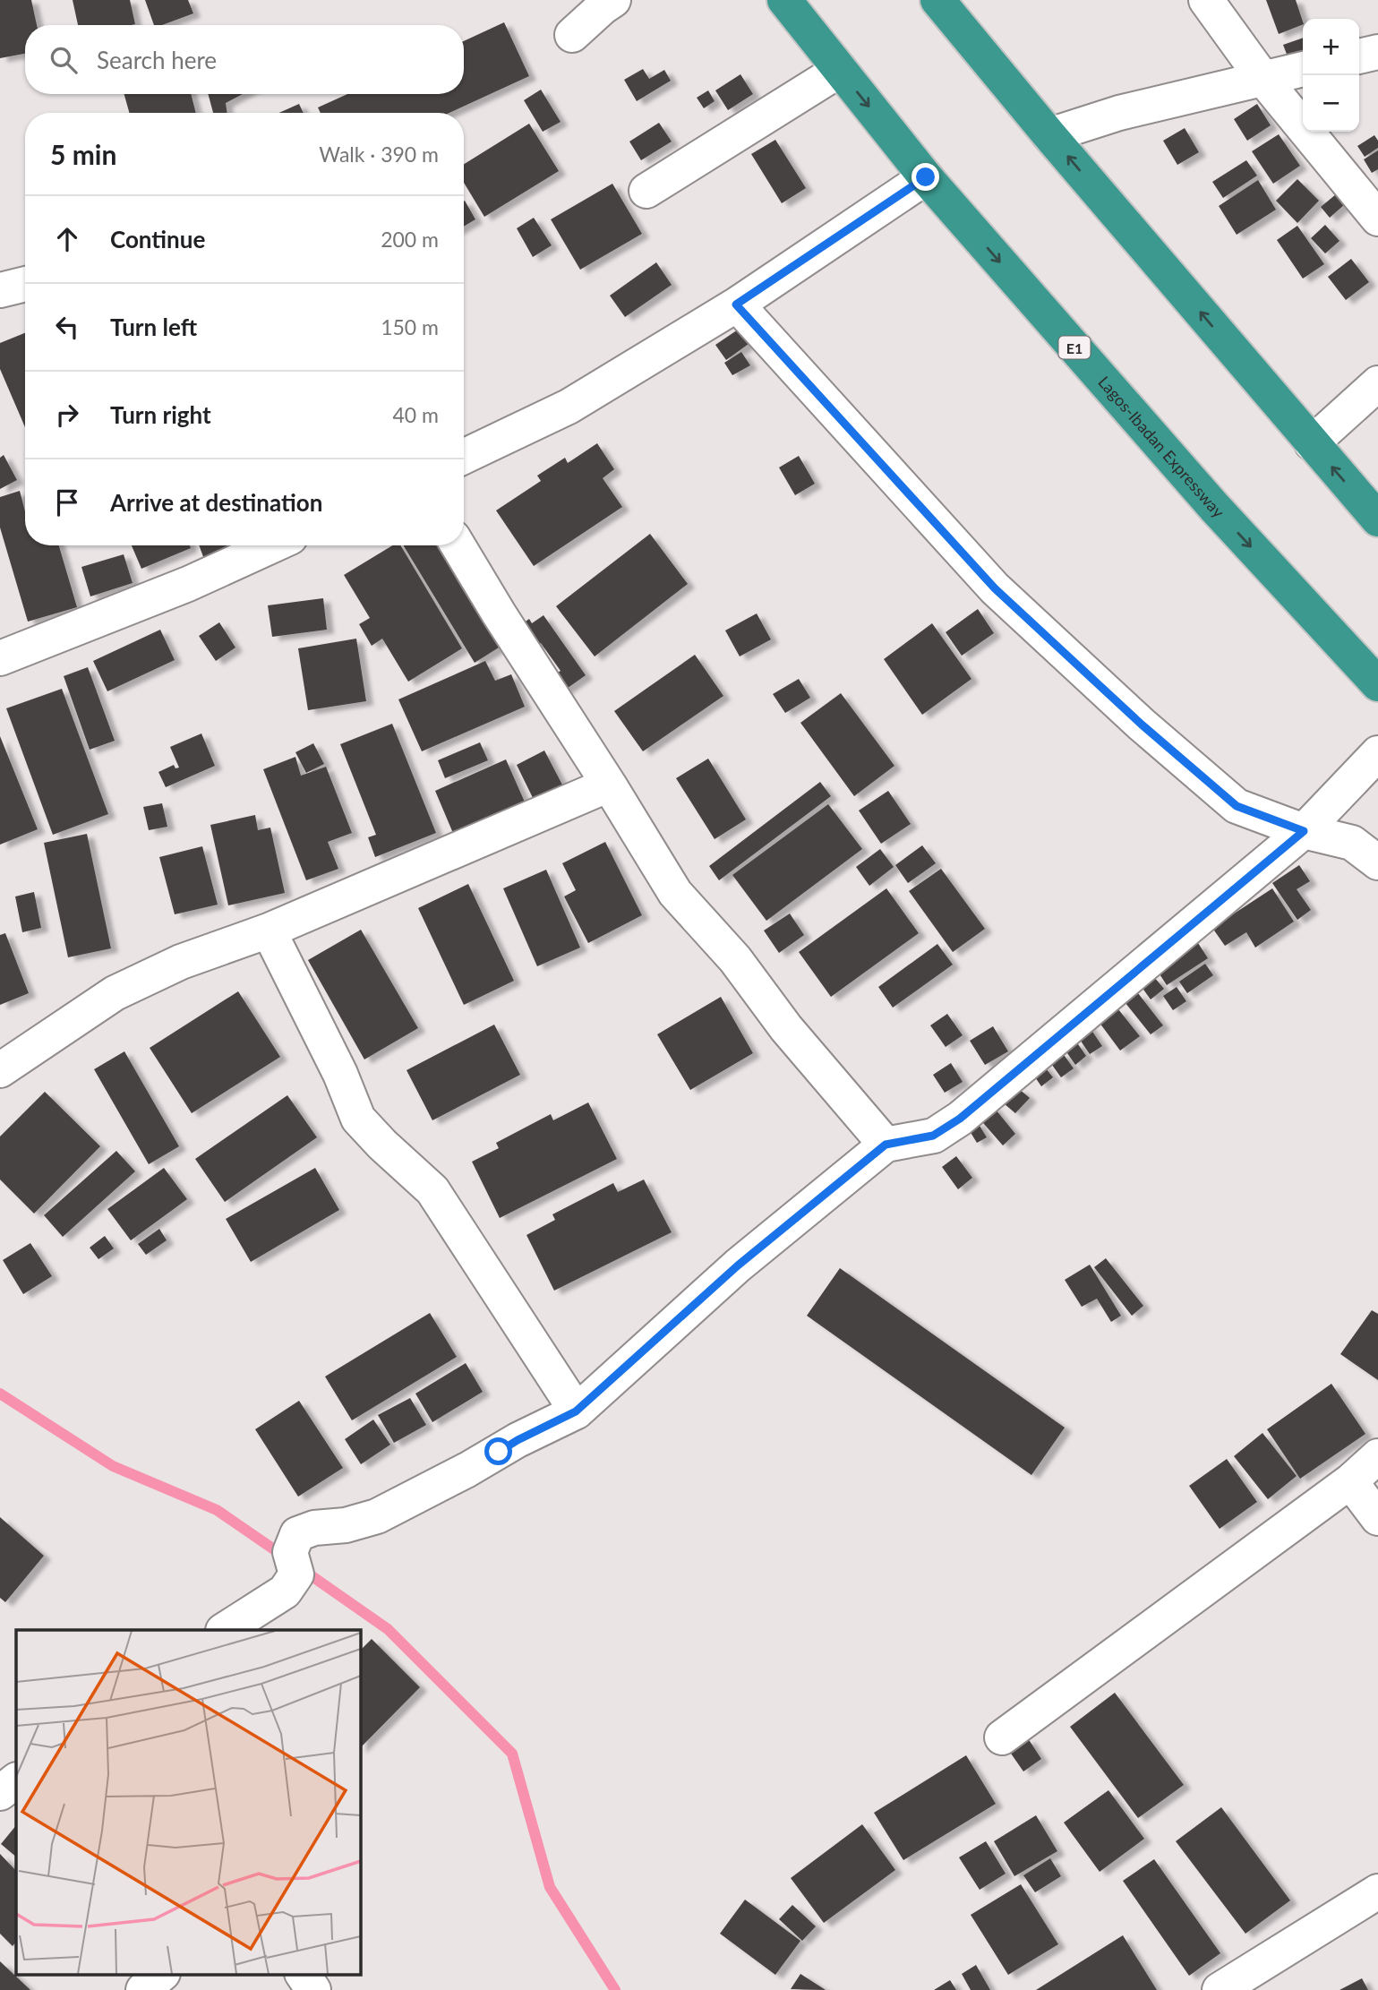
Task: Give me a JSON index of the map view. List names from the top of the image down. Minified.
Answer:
{"streets":{"highway":["E1","Lagos-Ibadan Expressway"]},"page":{"map_buttons":["+","−"],"search":"Search here","heading":["5 min","Walk · 390 m"],"list":[["Continue","200 m"],["Turn left","150 m"],["Turn right","40 m"],"Arrive at destination"]}}
